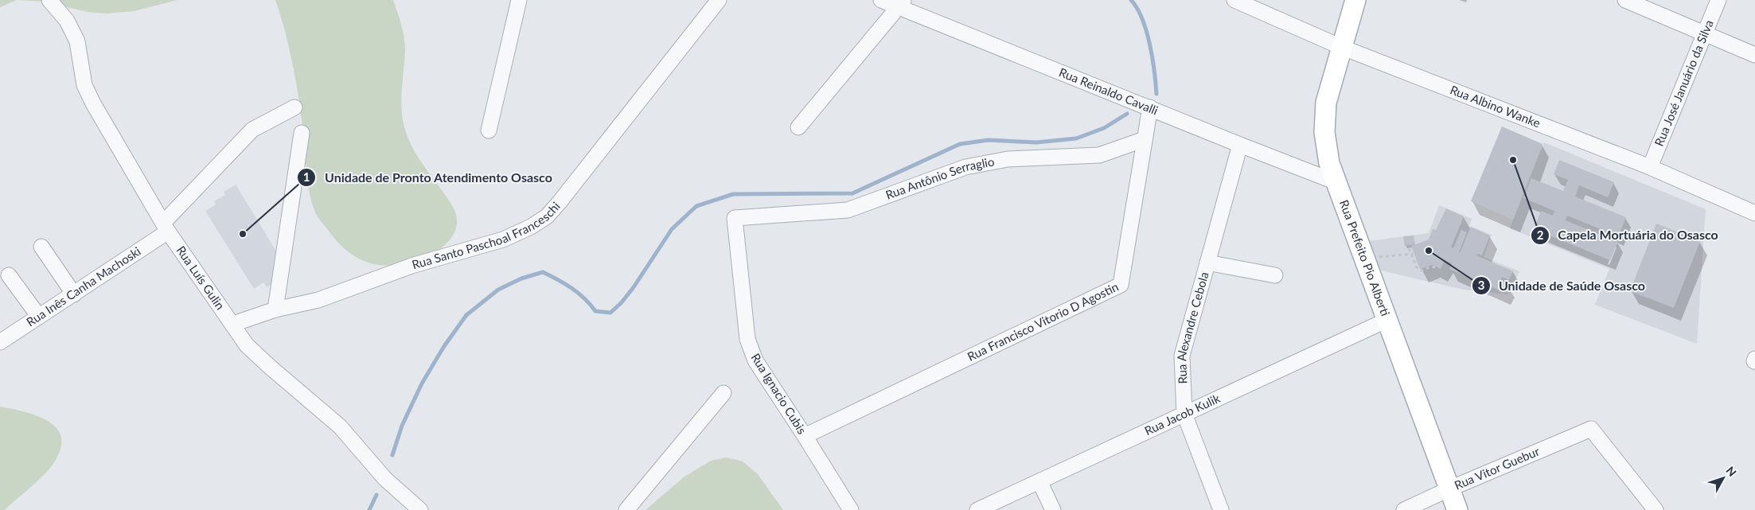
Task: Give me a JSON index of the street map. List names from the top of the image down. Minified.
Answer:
{"streets":{"main road":["Rua Prefeito Pio Alberti"],"street":["Rua José Januário da Silva","Rua Reinaldo Cavalli","Rua Albino Wanke","Rua Antônio Serraglio","Rua Santo Paschoal Franceschi","Rua Luís Gulin","Rua Inês Canha Machoski","Rua Francisco Vitorio D Agostin","Rua Alexandre Cebola","Rua Ignacio Cubis","Rua Jacob Kulik","Rua Vitor Guebur"]},"crossings":[["Rua José Januário da Silva","Rua Albino Wanke"],["Rua Reinaldo Cavalli","Rua Prefeito Pio Alberti"],["Rua Reinaldo Cavalli","Rua Francisco Vitorio D Agostin"],["Rua Reinaldo Cavalli","Rua Alexandre Cebola"],["Rua Albino Wanke","Rua Prefeito Pio Alberti"],["Rua Antônio Serraglio","Rua Francisco Vitorio D Agostin"],["Rua Antônio Serraglio","Rua Ignacio Cubis"],["Rua Santo Paschoal Franceschi","Rua Luís Gulin"],["Rua Prefeito Pio Alberti","Rua Jacob Kulik"],["Rua Prefeito Pio Alberti","Rua Vitor Guebur"],["Rua Luís Gulin","Rua Inês Canha Machoski"],["Rua Francisco Vitorio D Agostin","Rua Ignacio Cubis"],["Rua Alexandre Cebola","Rua Jacob Kulik"]],"places":["Capela Mortuária do Osasco","Unidade de Pronto Atendimento Osasco","Unidade de Saúde Osasco"],"north":"top right"}
